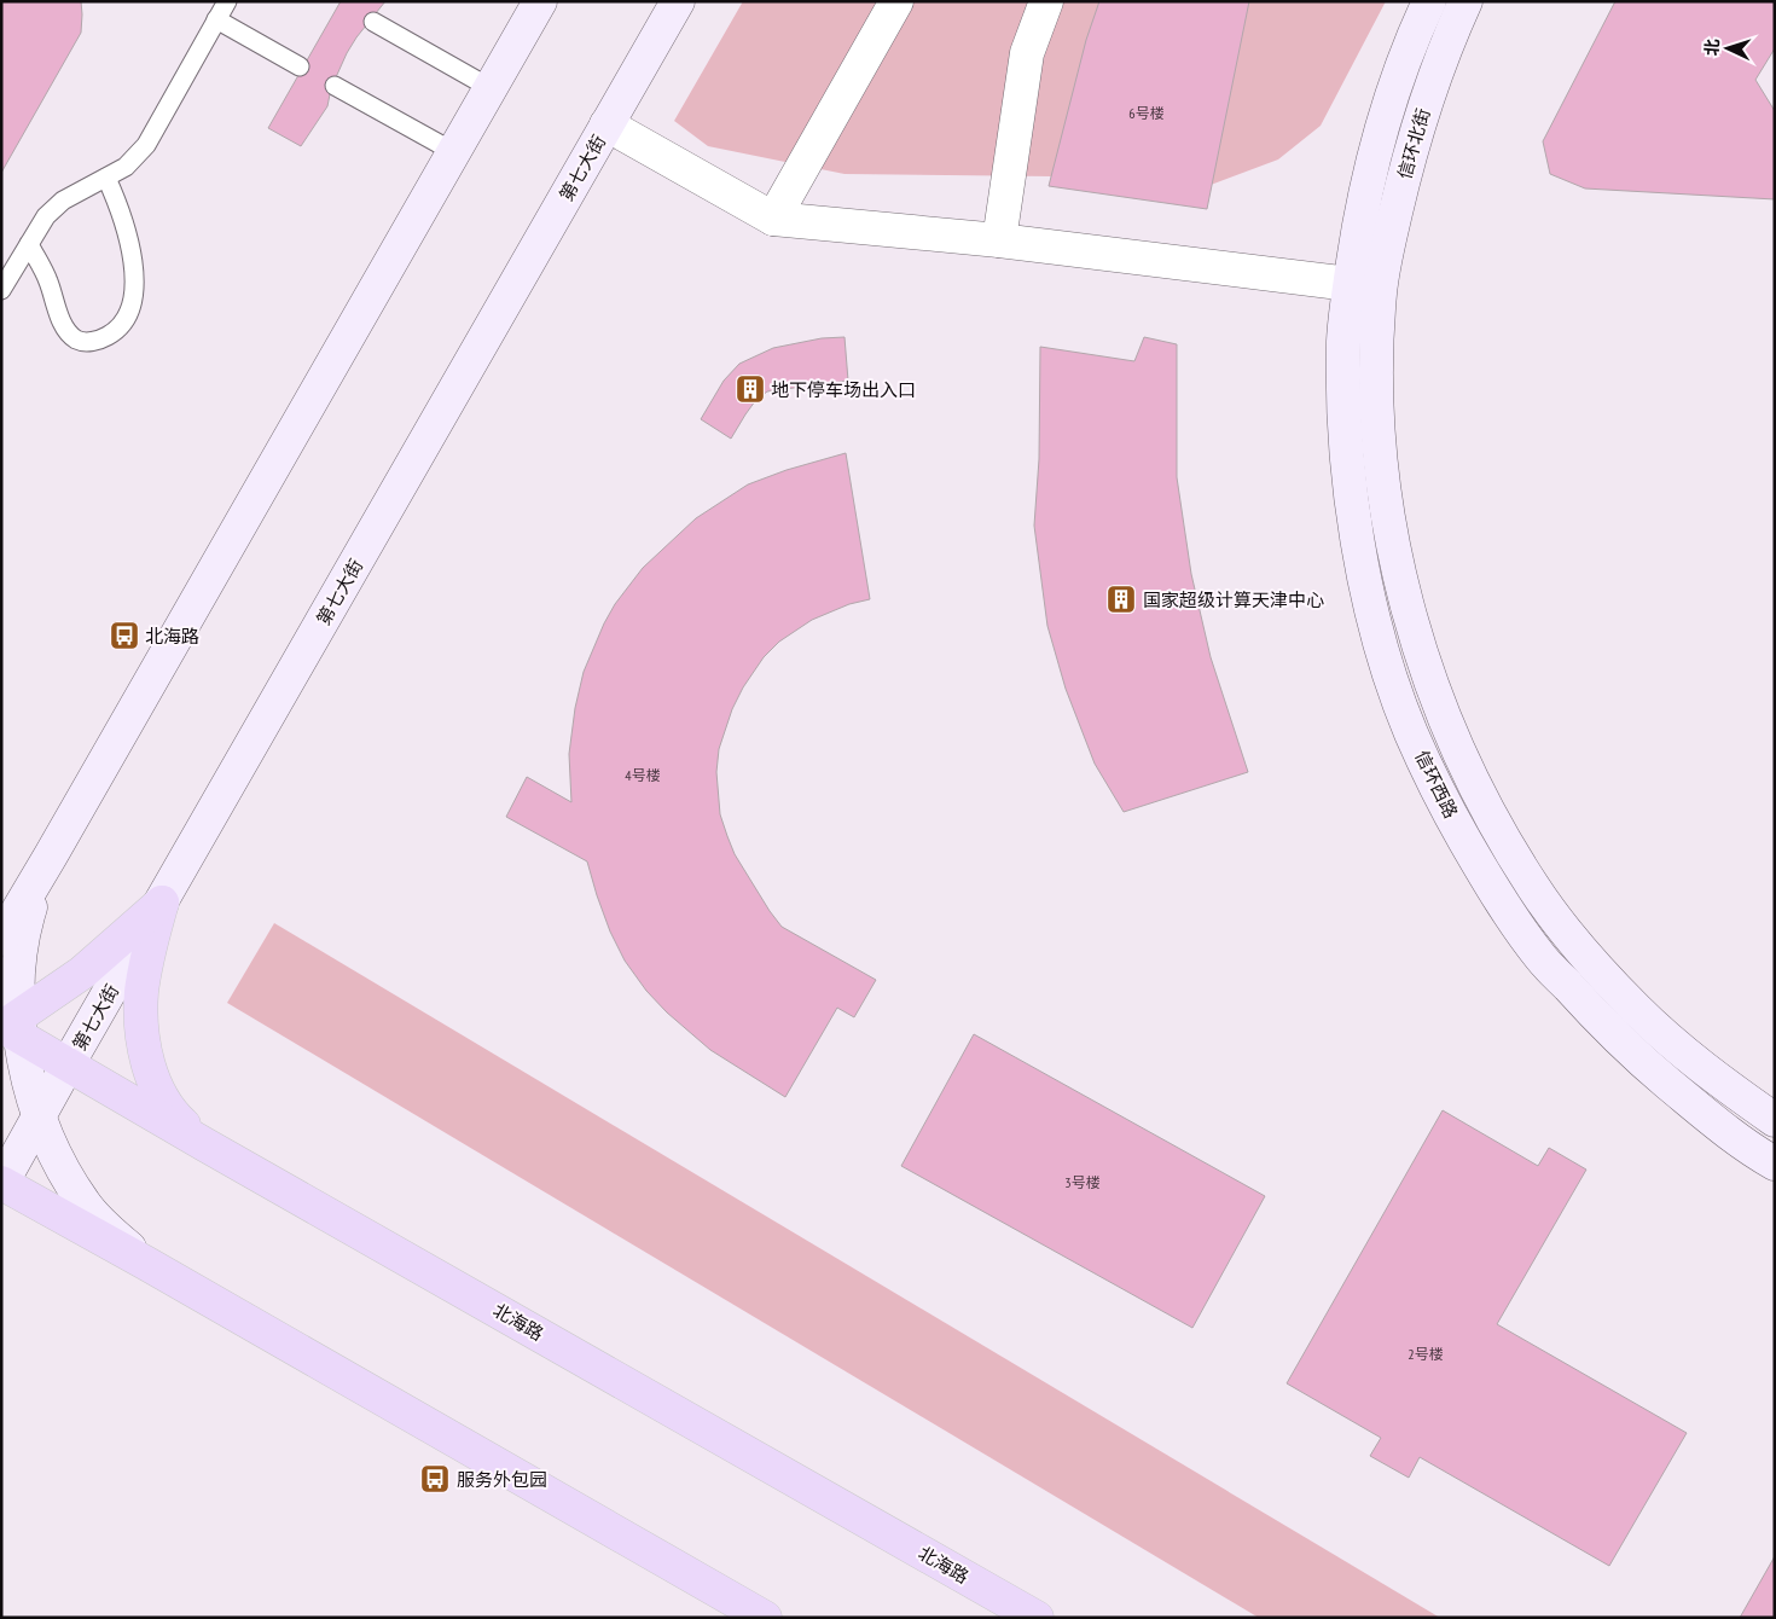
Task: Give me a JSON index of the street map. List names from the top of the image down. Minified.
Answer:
{"streets":{"main road":["信环北街","第七大街","信环西路","北海路"]},"crossings":[["信环北街","信环西路"],["第七大街","北海路"]],"places":{"building":["地下停车场出入口","国家超级计算天津中心"],"bus stop":["北海路","服务外包园"]},"house_numbers":["6号楼","4号楼","3号楼","2号楼"],"north":"left"}
